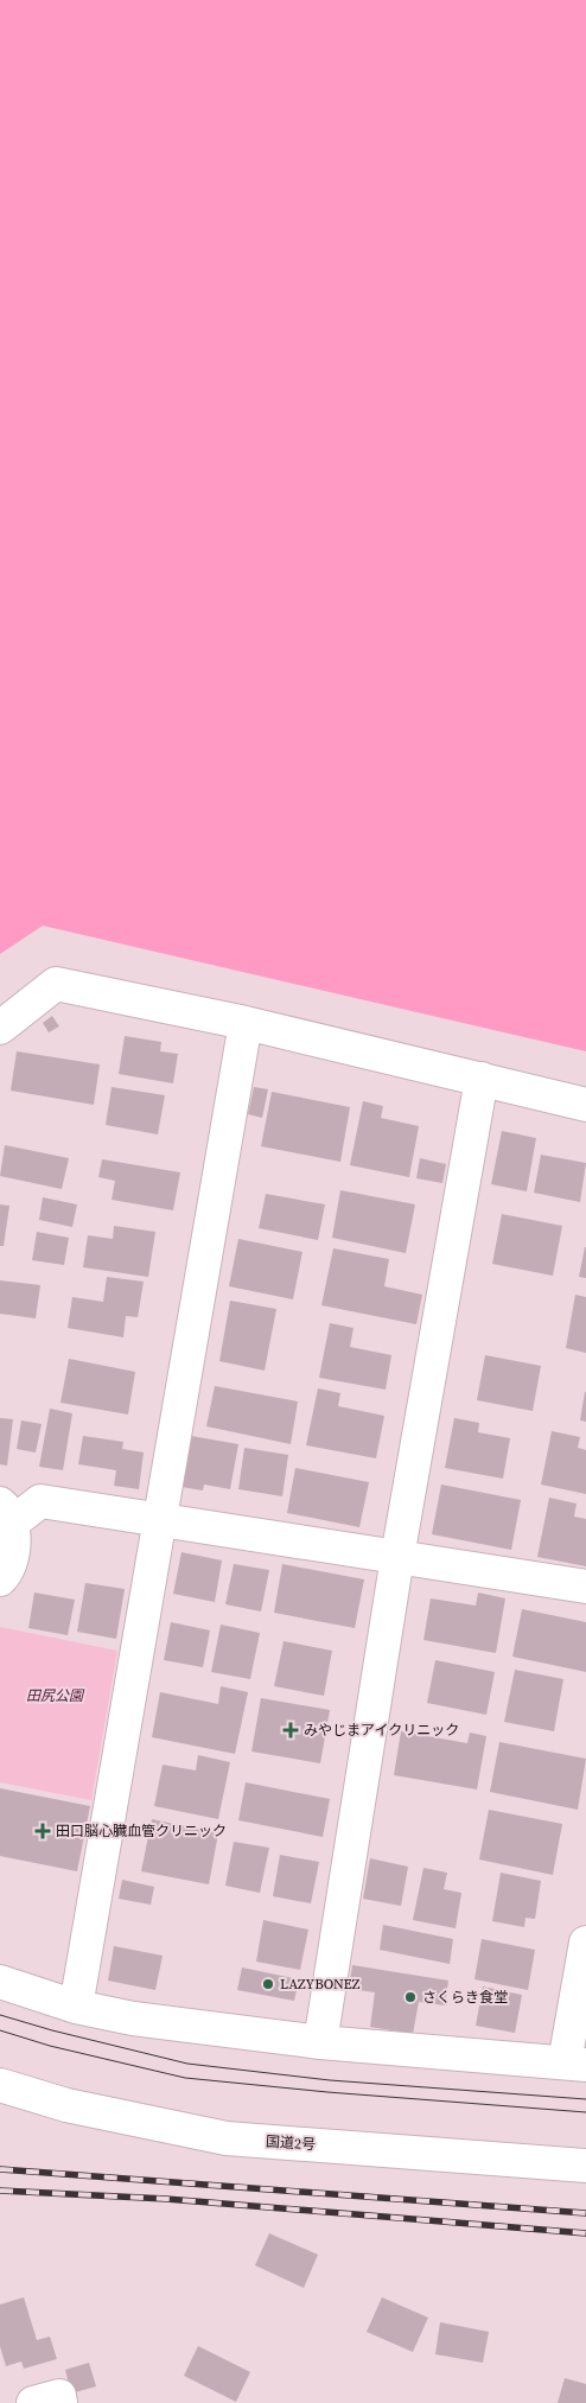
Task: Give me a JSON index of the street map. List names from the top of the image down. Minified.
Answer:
{"streets":{"main road":["国道2号"]},"parks":["田尻公園"],"places":{"health":["みやじまアイクリニック","田口脳心臓血管クリニック"],"other":["LAZYBONEZ","さくらき食堂"]}}
